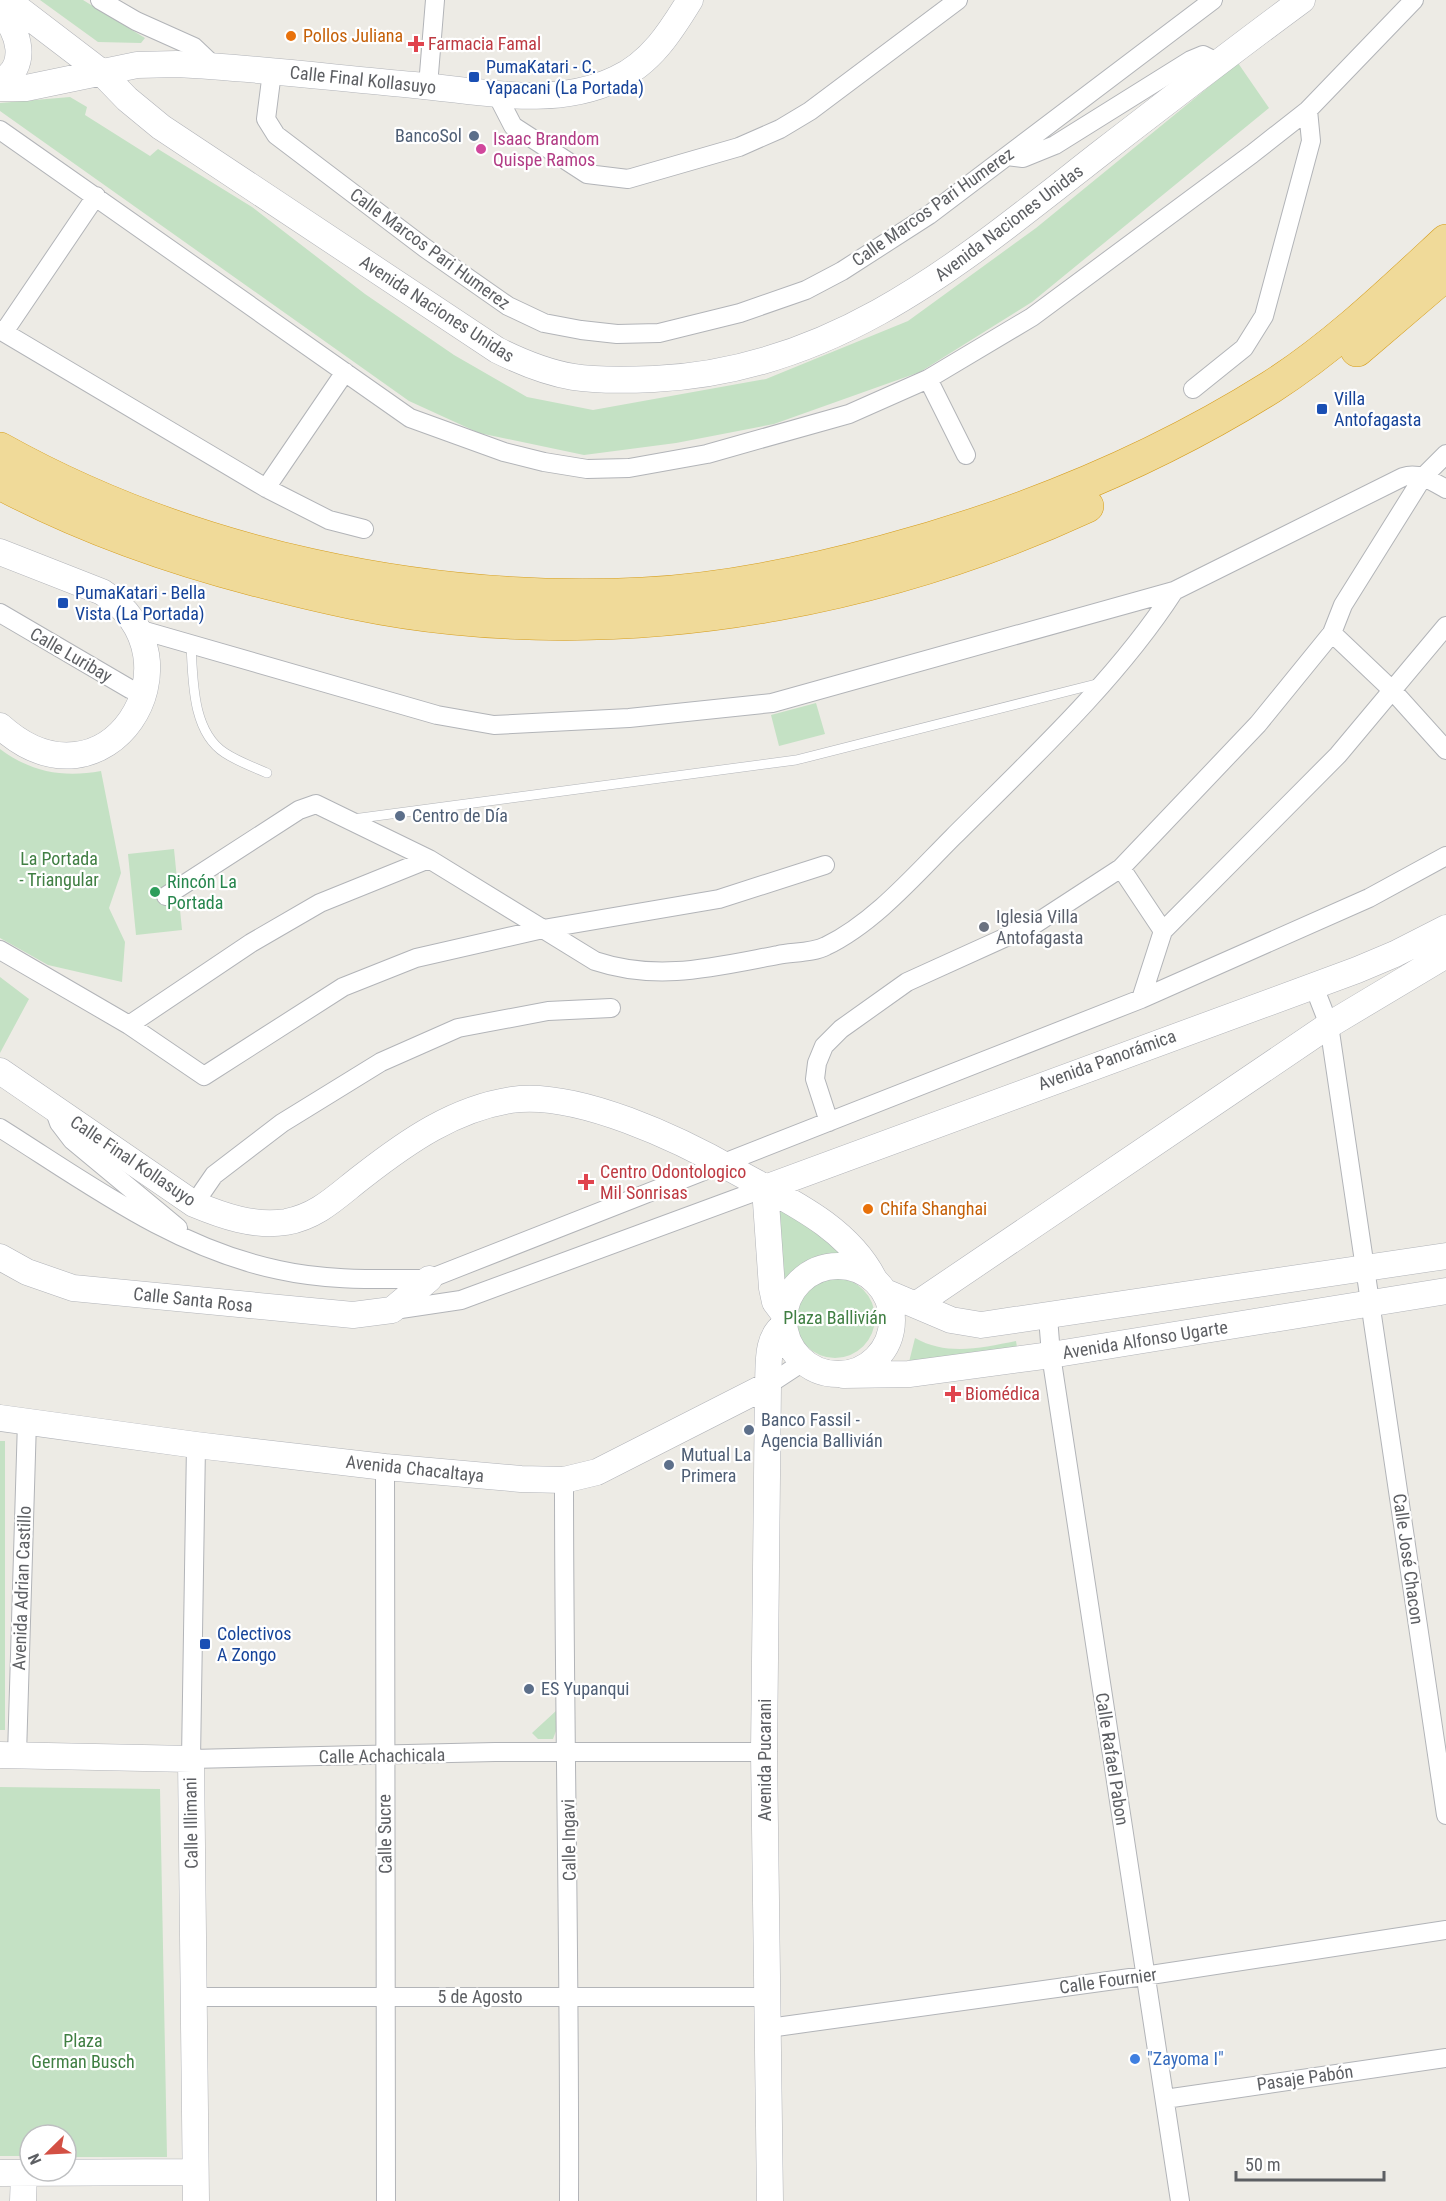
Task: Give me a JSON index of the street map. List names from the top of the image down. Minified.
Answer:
{"streets":{"street":["Calle Final Kollasuyo","Calle Marcos Pari Humerez","Avenida Naciones Unidas","Calle Luribay","Avenida Panorámica","Calle Santa Rosa","Avenida Alfonso Ugarte","Avenida Chacaltaya","Calle José Chacon","Avenida Adrian Castillo","Calle Achachicala","Calle Rafael Pabon","Avenida Pucarani","Calle Illimani","Calle Sucre","Calle Ingavi","Calle Fournier","5 de Agosto","Pasaje Pabón"]},"crossings":[["Calle Final Kollasuyo","Calle Marcos Pari Humerez"],["Calle Final Kollasuyo","Avenida Naciones Unidas"],["Calle Final Kollasuyo","Avenida Panorámica"],["Calle Final Kollasuyo","Calle Santa Rosa"],["Calle Final Kollasuyo","Avenida Alfonso Ugarte"],["Calle Final Kollasuyo","Avenida Chacaltaya"],["Calle Final Kollasuyo","Avenida Pucarani"],["Avenida Panorámica","Calle Santa Rosa"],["Avenida Alfonso Ugarte","Avenida Chacaltaya"],["Avenida Alfonso Ugarte","Calle José Chacon"],["Avenida Alfonso Ugarte","Calle Rafael Pabon"],["Avenida Alfonso Ugarte","Avenida Pucarani"],["Avenida Chacaltaya","Avenida Adrian Castillo"],["Avenida Chacaltaya","Avenida Pucarani"],["Avenida Chacaltaya","Calle Illimani"],["Avenida Chacaltaya","Calle Sucre"],["Avenida Chacaltaya","Calle Ingavi"],["Avenida Adrian Castillo","Calle Achachicala"],["Calle Achachicala","Avenida Pucarani"],["Calle Achachicala","Calle Illimani"],["Calle Achachicala","Calle Sucre"],["Calle Achachicala","Calle Ingavi"],["Calle Rafael Pabon","Calle Fournier"],["Calle Rafael Pabon","Pasaje Pabón"],["Avenida Pucarani","Calle Fournier"],["Avenida Pucarani","5 de Agosto"],["Calle Illimani","5 de Agosto"],["Calle Sucre","5 de Agosto"],["Calle Ingavi","5 de Agosto"]],"parks":["La Portada - Triangular","Plaza Ballivián","Plaza German Busch"],"places":{"other":["Pollos Juliana","BancoSol","Isaac Brandom Quispe Ramos","Centro de Día","Rincón La Portada","Iglesia Villa Antofagasta","Chifa Shanghai","Banco Fassil - Agencia Ballivián","Mutual La Primera","ES Yupanqui","\"Zayoma I\""],"health":["Farmacia Famal","Centro Odontologico Mil Sonrisas","Biomédica"],"transit":["PumaKatari - C. Yapacani (La Portada)","Villa Antofagasta","PumaKatari - Bella Vista (La Portada)","Colectivos A Zongo"]},"scale_bar":"50 m","north":"bottom left"}
